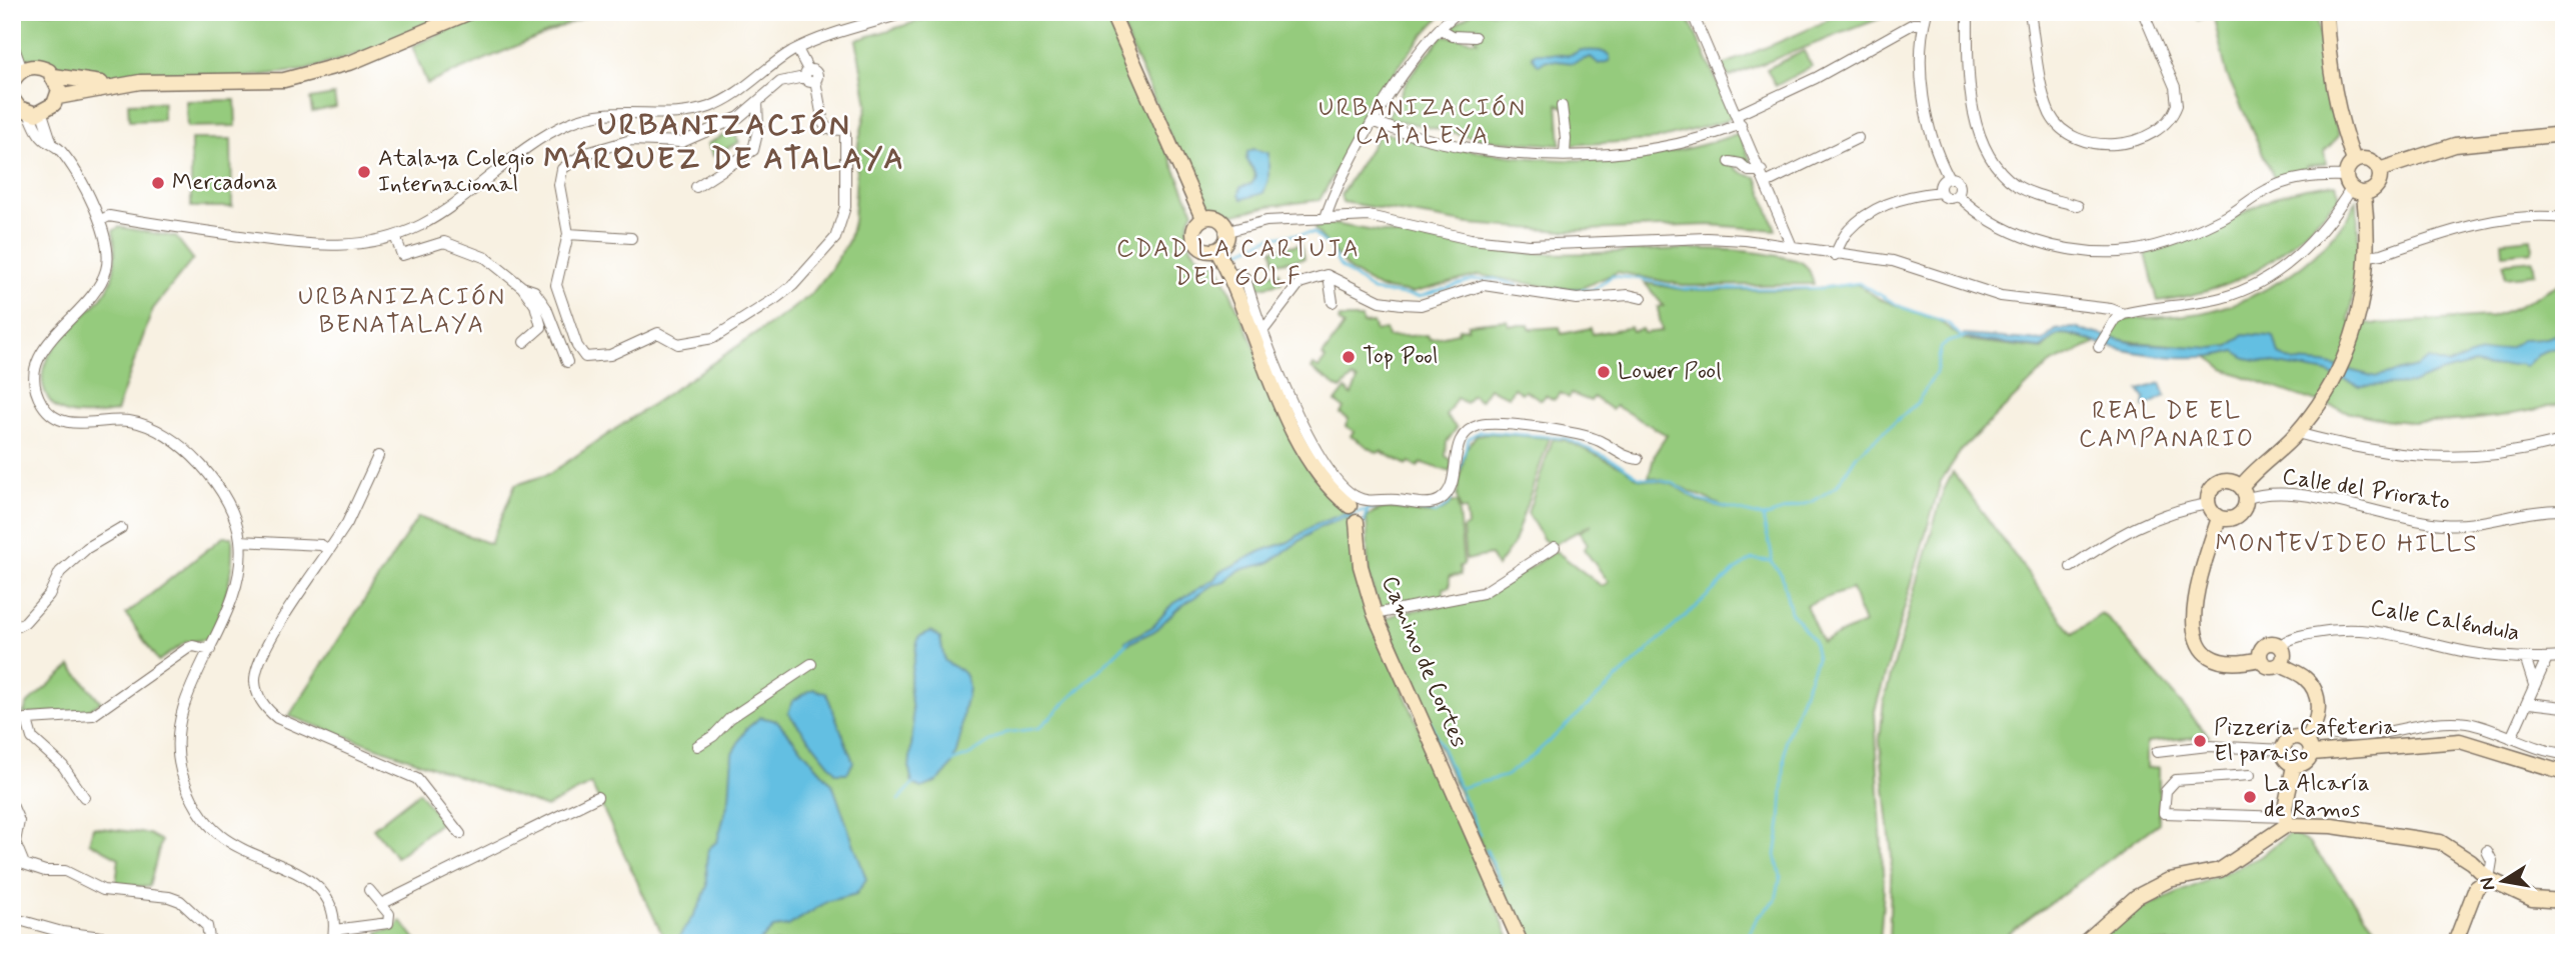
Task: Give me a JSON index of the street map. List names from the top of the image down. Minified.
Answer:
{"streets":{"street":["Calle del Priorato","Calle Caléndula","Camino de Cortes"]},"districts":["URBANIZACIÓN CATALEYA","URBANIZACIÓN MÁRQUEZ DE ATALAYA","CDAD LA CARTUJA DEL GOLF","URBANIZACIÓN BENATALAYA","REAL DE EL CAMPANARIO","MONTEVIDEO HILLS"],"places":["Atalaya Colegio Internacional","Mercadona","Top Pool","Lower Pool","Pizzeria Cafeteria El paraiso","La Alcaría de Ramos"],"north":"left"}
